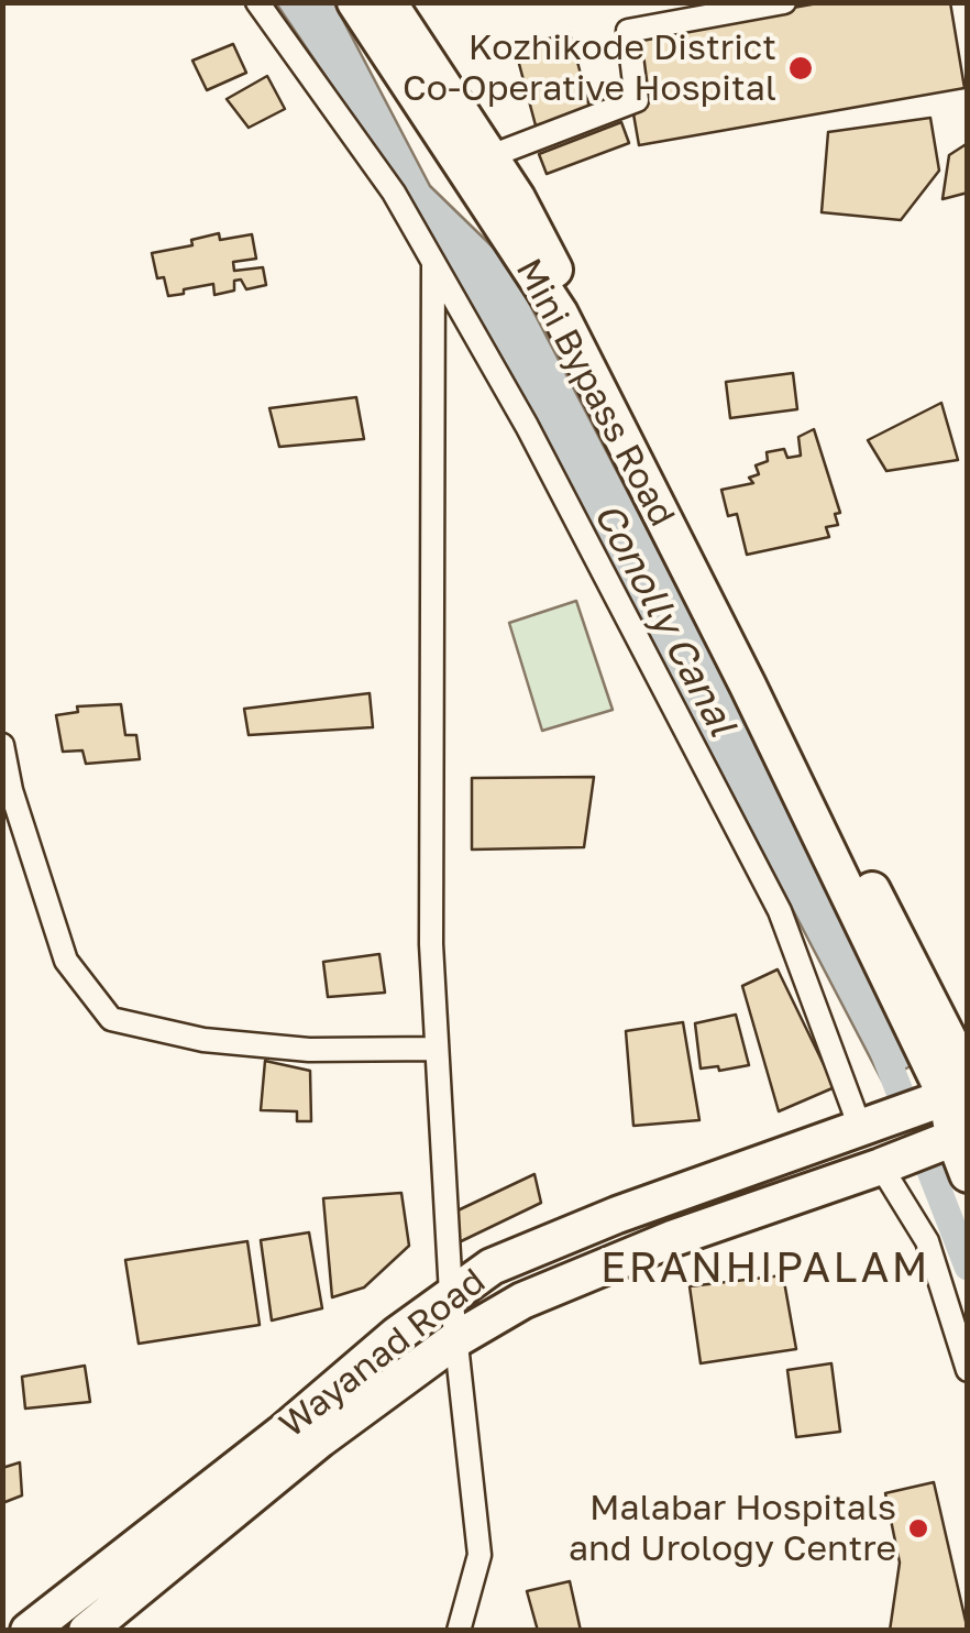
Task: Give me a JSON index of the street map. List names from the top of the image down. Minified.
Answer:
{"streets":{"main road":["Mini Bypass Road","Wayanad Road"]},"crossings":[["Mini Bypass Road","Wayanad Road"]],"districts":["ERANHIPALAM"],"water":["Conolly Canal"],"places":["Kozhikode District Co-Operative Hospital","Malabar Hospitals and Urology Centre"]}
